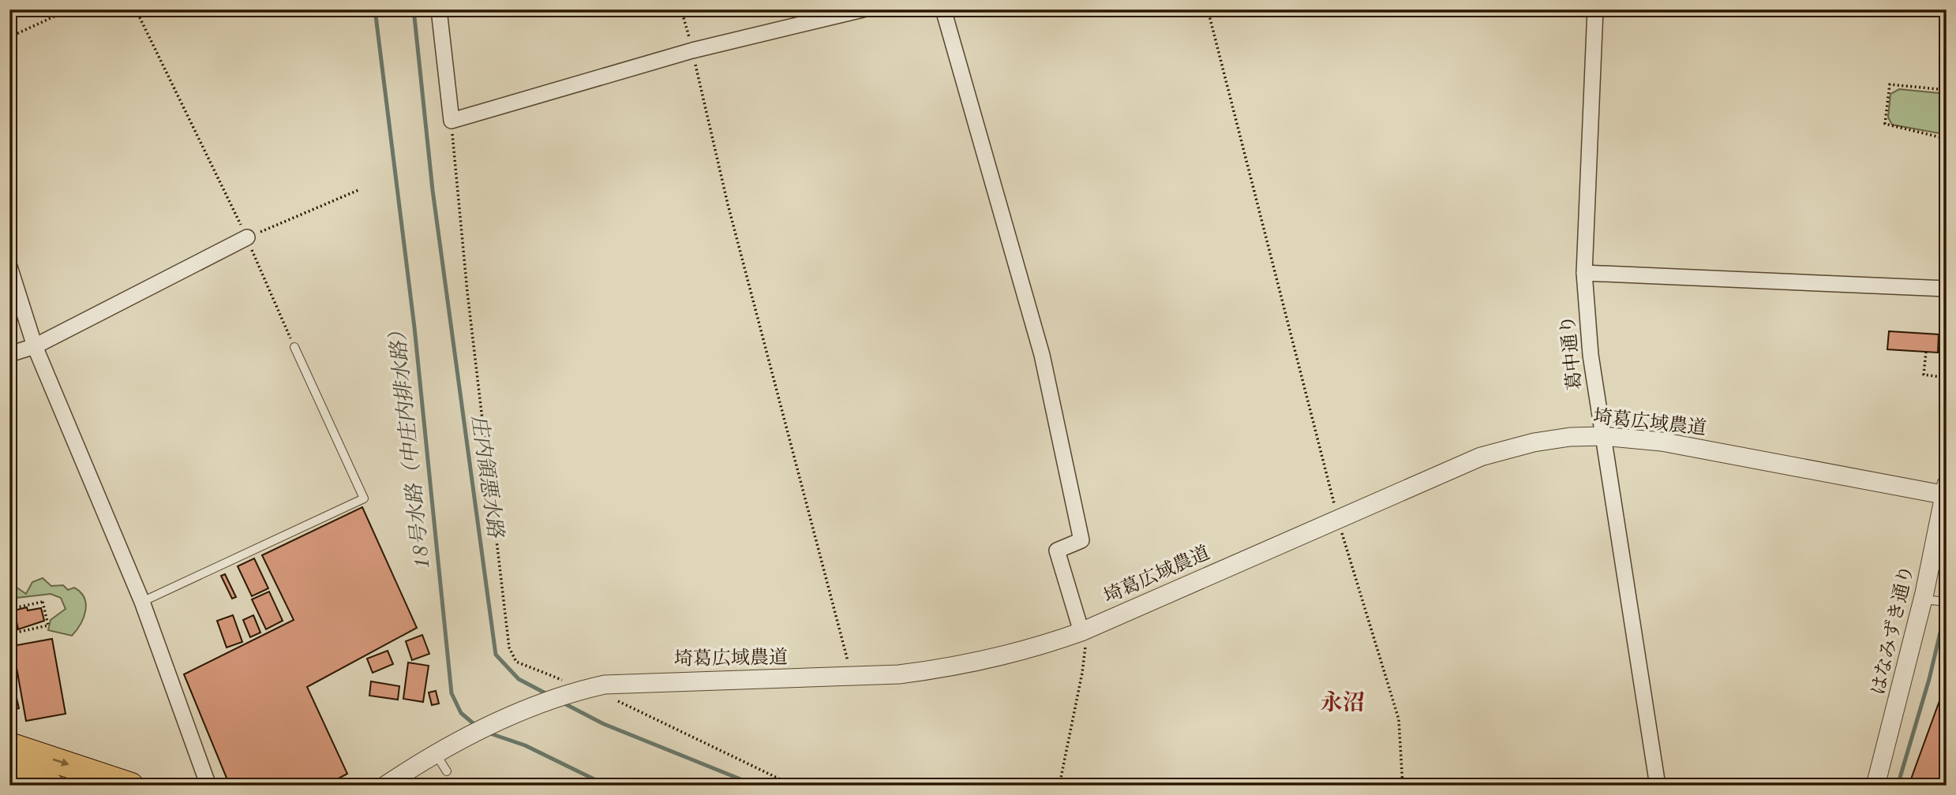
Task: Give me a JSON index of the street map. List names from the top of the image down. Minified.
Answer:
{"streets":{"street":["葛中通り","埼葛広域農道","はなみずき通り"]},"crossings":[["葛中通り","埼葛広域農道"],["埼葛広域農道","はなみずき通り"]],"districts":["永沼"],"water":["18号水路（中庄内排水路）","庄内領悪水路"]}
